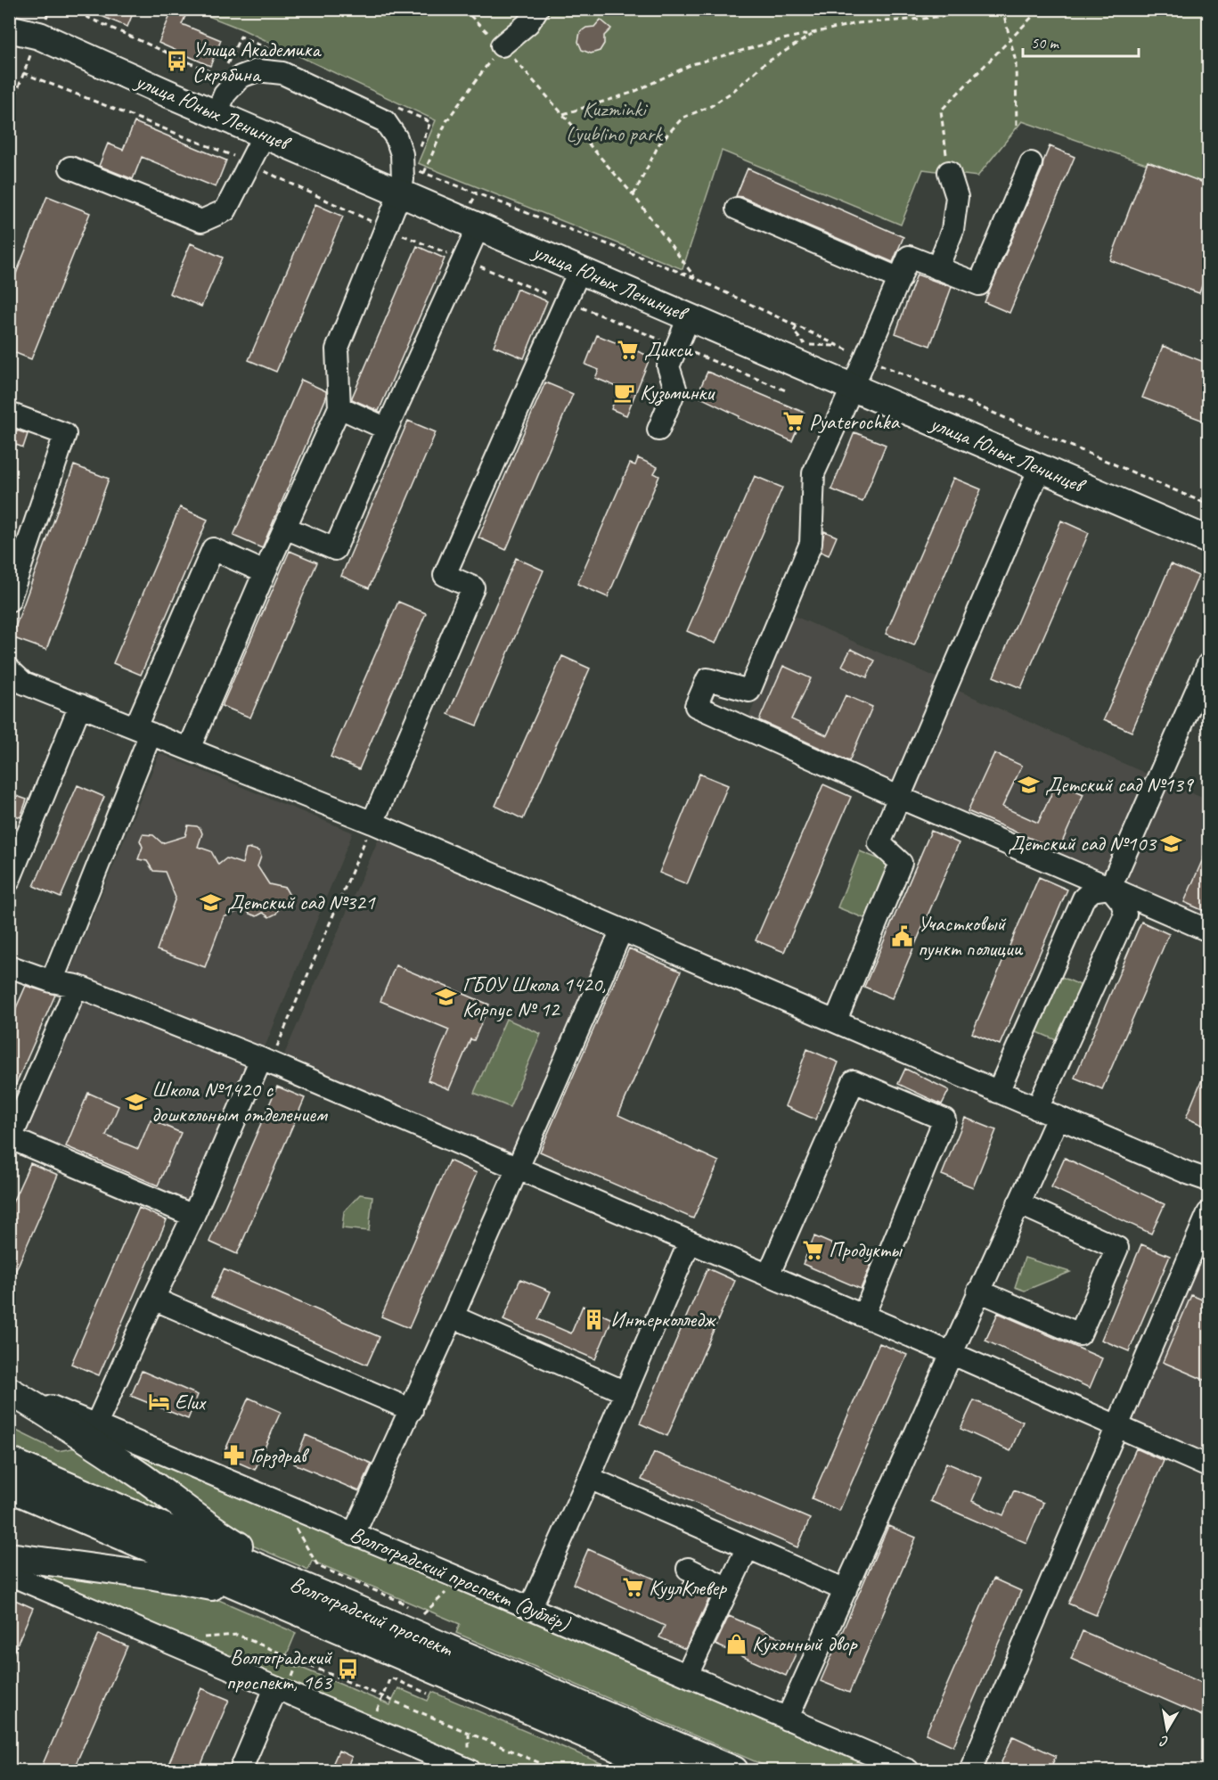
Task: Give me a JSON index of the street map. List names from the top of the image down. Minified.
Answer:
{"streets":{"main road":["улица Юных Ленинцев","Волгоградский проспект"],"street":["Волгоградский проспект (дублёр)"]},"parks":["Kuzminki Lyublino park"],"places":{"bus stop":["Улица Академика Скрябина","Волгоградский проспект, 163"],"supermarket":["Дикси","Pyaterochka","Продукты","КуулКлевер"],"cafe":["Кузьминки"],"school or university":["Детский сад №139","Детский сад №103","Детский сад №321","ГБОУ Школа 1420, Корпус № 12","Школа №1420 с дошкольным отделением"],"public building":["Участковый пункт полиции"],"building":["Интерколледж"],"hotel":["Elux"],"pharmacy":["Горздрав"],"shop":["Кухонный двор"]},"scale_bar":"50 m","north":"bottom"}
